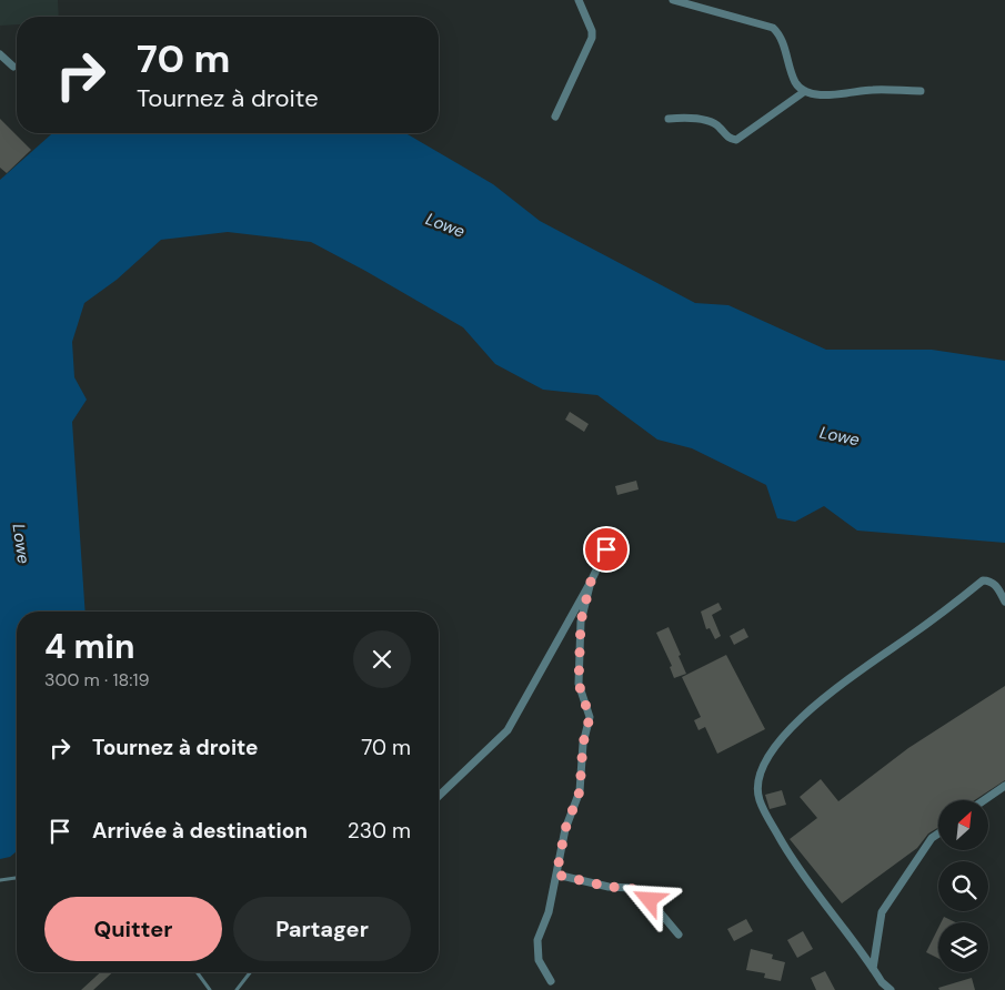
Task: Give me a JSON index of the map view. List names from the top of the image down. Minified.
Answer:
{"water":["Lowe"],"north":"top right","page":{"turn":["70 m","Tournez à droite"],"heading":["4 min","300 m · 18:19"],"list":[{"name":"Tournez à droite","value":"70 m"},{"name":"Arrivée à destination","value":"230 m"}],"buttons":["Quitter","Partager"]}}
